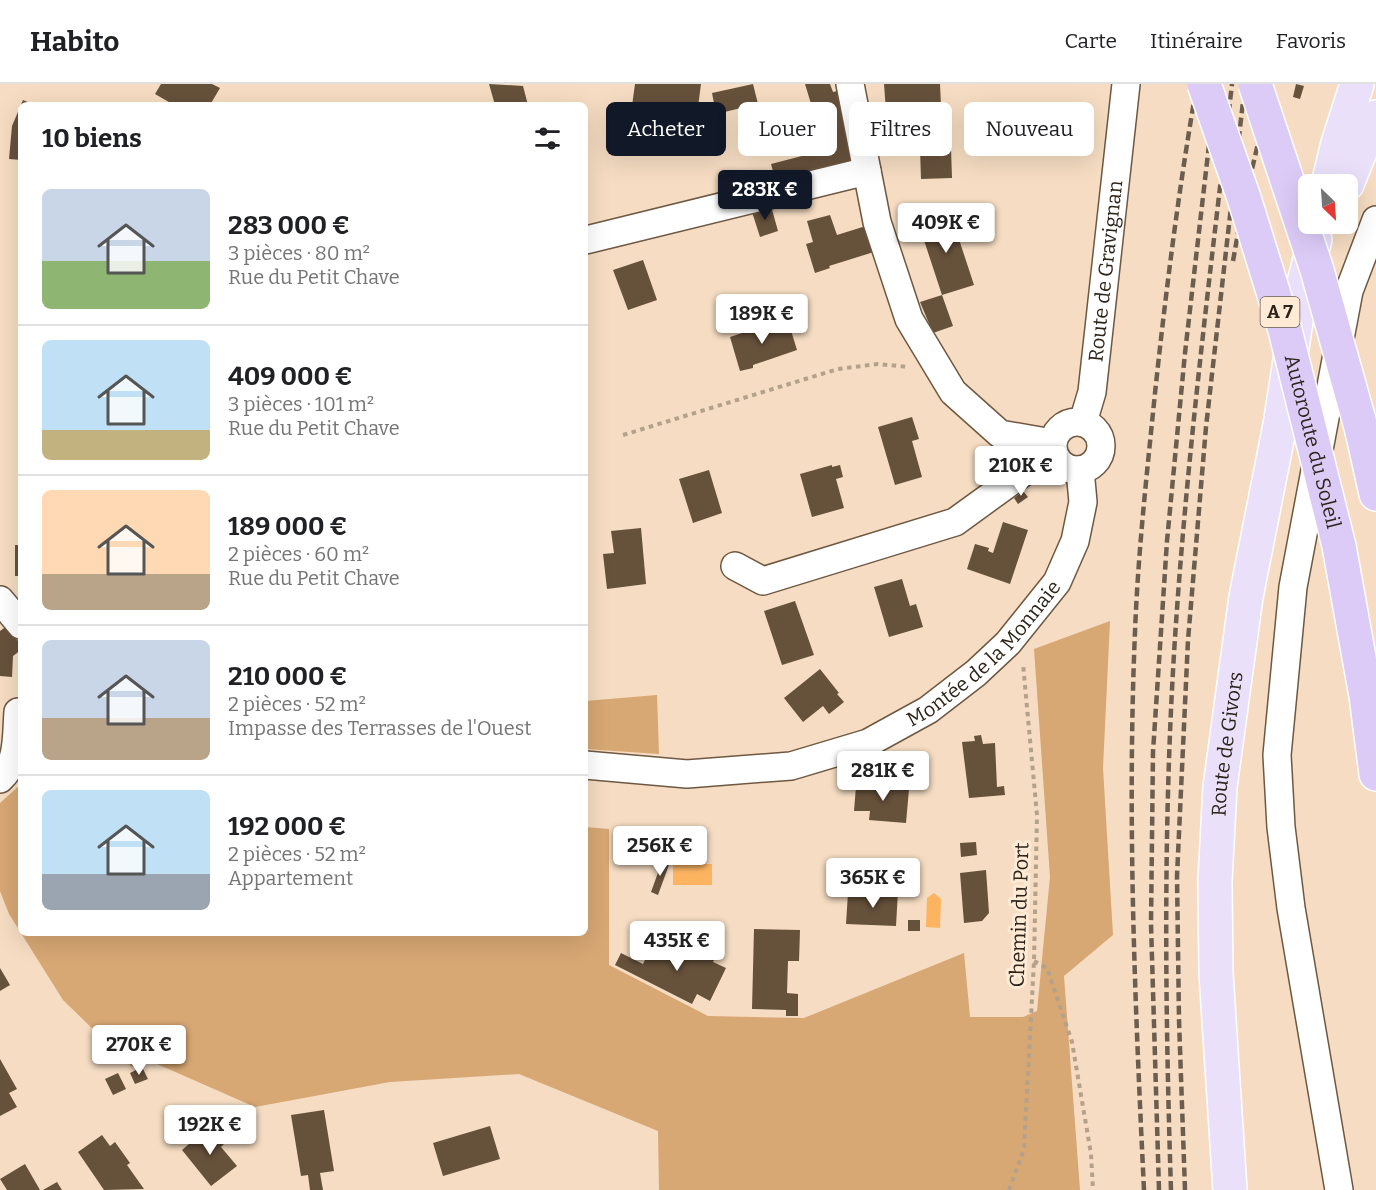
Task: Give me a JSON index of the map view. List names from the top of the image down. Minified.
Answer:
{"streets":{"highway":["A 7","Autoroute du Soleil"],"main road":["Route de Givors"],"street":["Route de Gravignan","Montée de la Monnaie"],"path":["Chemin du Port"]},"crossings":[["Route de Gravignan","Montée de la Monnaie"],["Montée de la Monnaie","Chemin du Port"]],"north":"bottom right","page":{"header":"Habito","nav":["Carte","Itinéraire","Favoris"],"chip":["Acheter","Louer","Filtres","Nouveau"],"heading":"10 biens","price":["283K €","409K €","189K €","210K €","281K €","256K €","365K €","435K €","270K €","192K €"],"list":[{"name":"283 000 €","note":"3 pièces · 80 m² · Rue du Petit Chave"},{"name":"409 000 €","note":"3 pièces · 101 m² · Rue du Petit Chave"},{"name":"189 000 €","note":"2 pièces · 60 m² · Rue du Petit Chave"},{"name":"210 000 €","note":"2 pièces · 52 m² · Impasse des Terrasses de l'Ouest"},{"name":"192 000 €","note":"2 pièces · 52 m² · Appartement"}]}}
